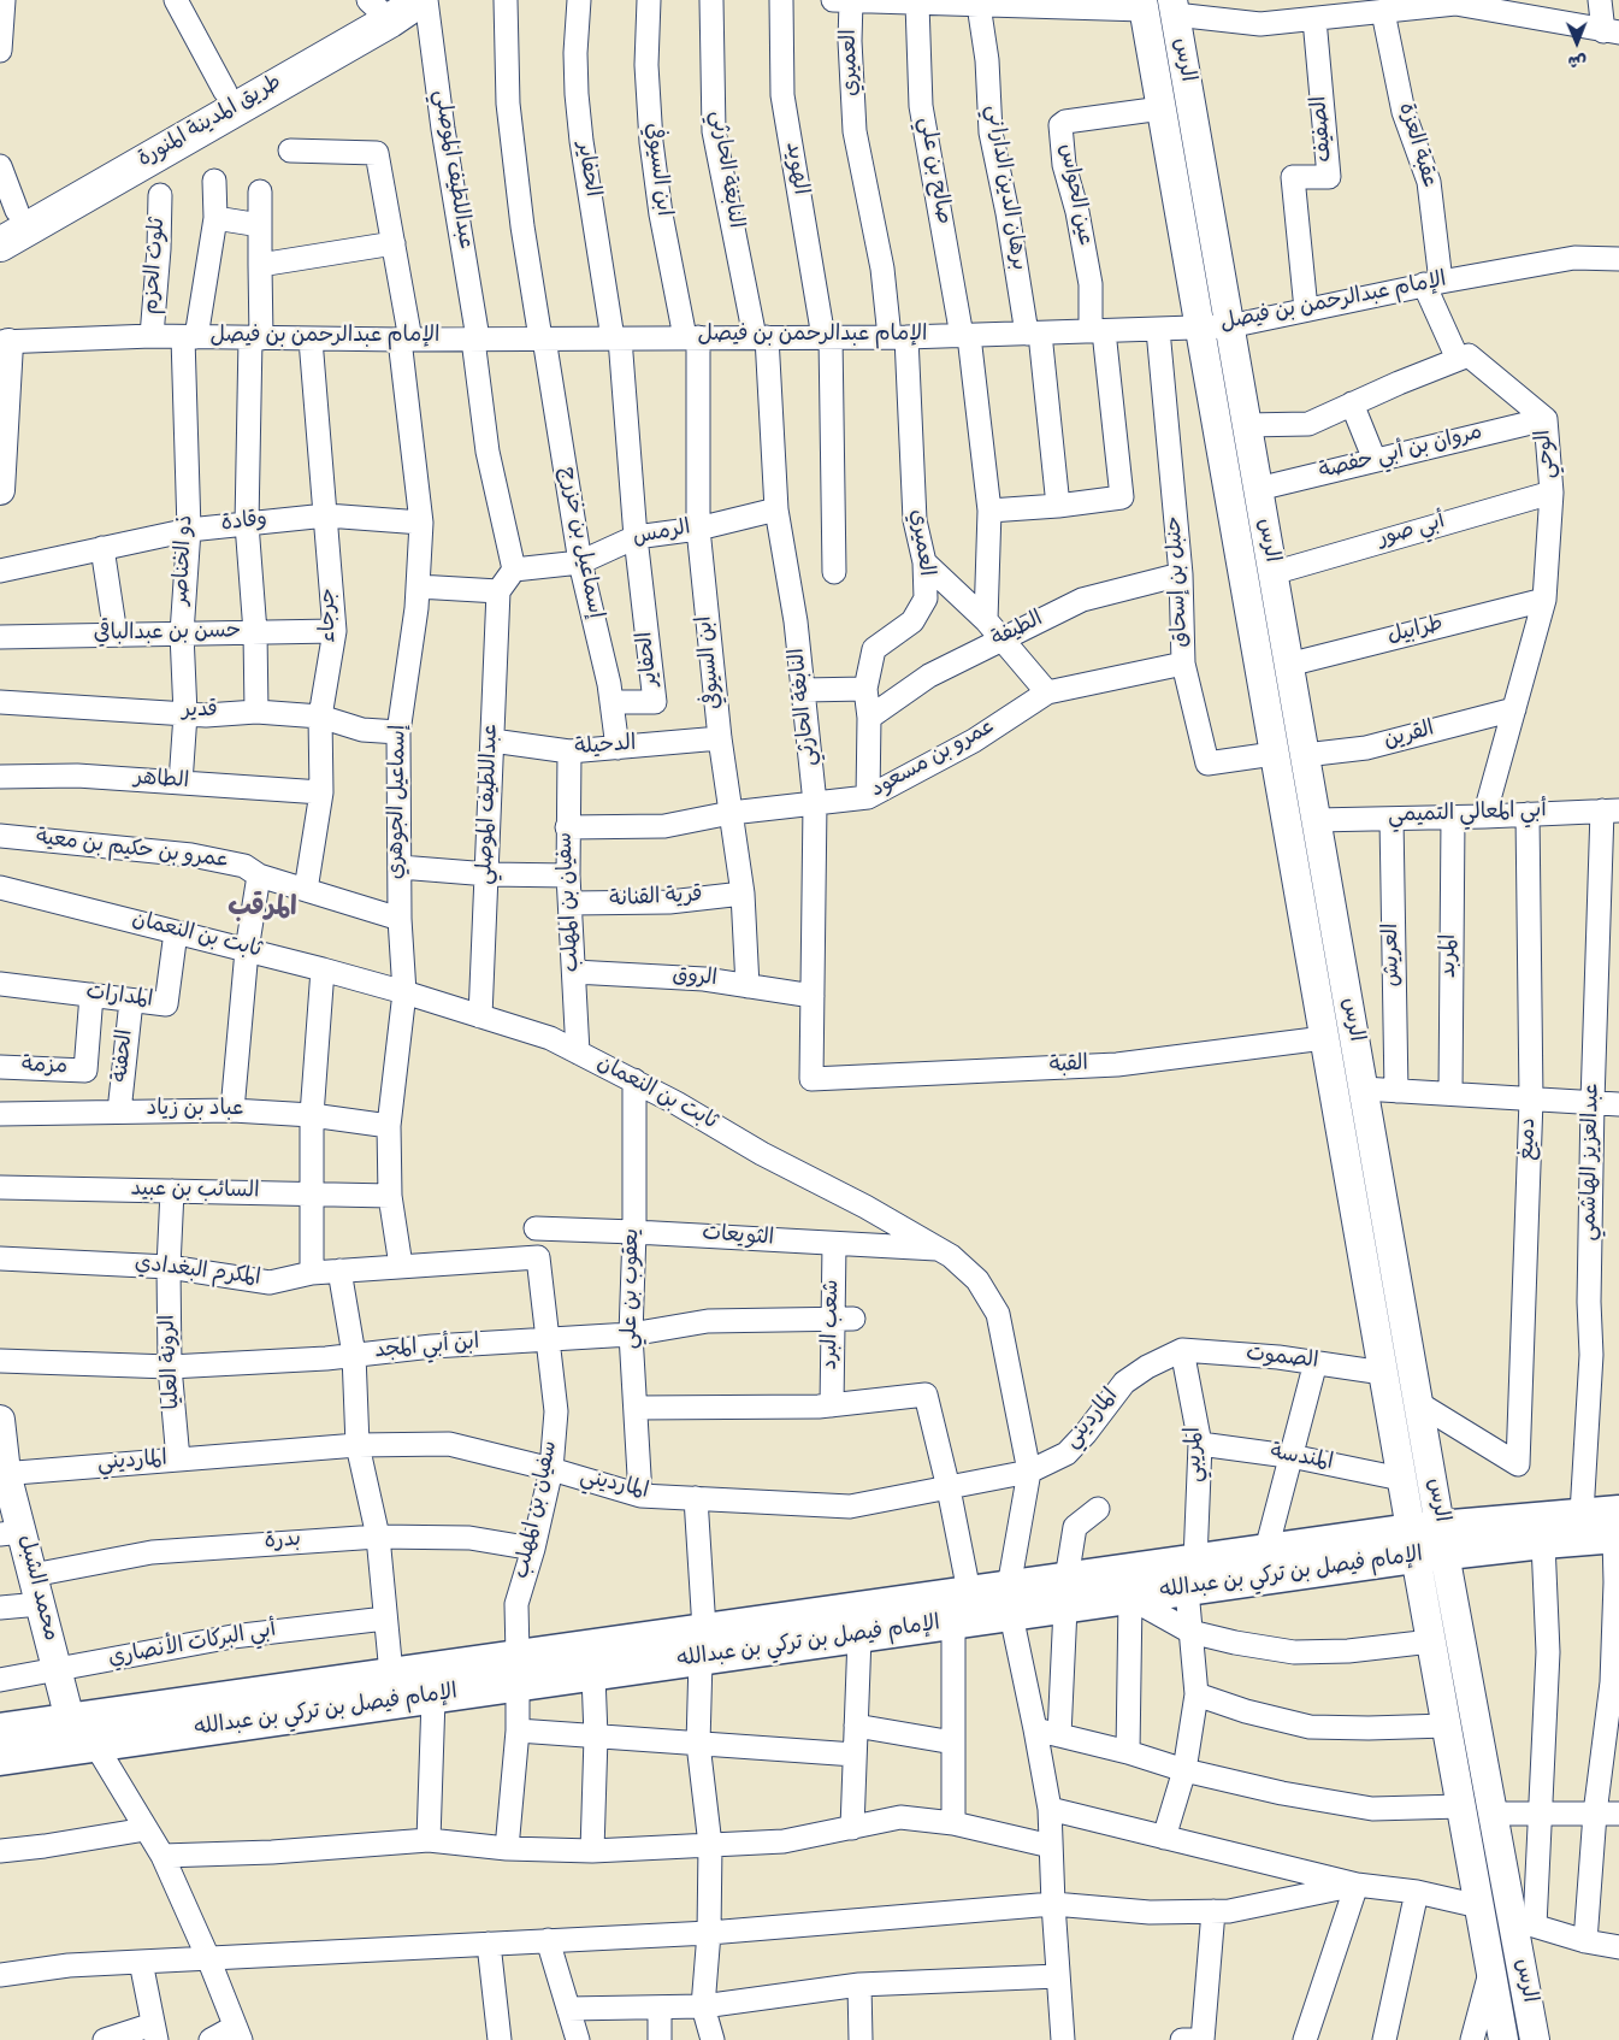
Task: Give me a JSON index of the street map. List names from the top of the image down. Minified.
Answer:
{"streets":{"main road":["طريق المدينة المنورة","الإمام فيصل بن تركي بن عبدالله"],"street":["الرس","العميري","الصفيف","عقبة العزة","الهويد","عبداللطيف الموصلي","الحفاير","ابن السيوفي","النابغة الحارثي","صالح بن علي","برهان الدين الداراني","عين الحواس","ثلوث الحزم","الإمام عبدالرحمن بن فيصل","مروان بن أبي حفصة","الوحي","وقادة","أبي صور","الرمس","إسماعيل بن خزرج","ذو الخناصر","حنبل بن إسحاق","جرجاء","الطيفة","طرابيل","حسن بن عبدالباقي","قدير","القرين","الدحيلة","عمرو بن مسعود","الطاهر","إسماعيل الجوهري","أبي المعالي التميمي","عمرو بن حكيم بن معية","قرية القنانة","سفيان بن المهلب","ثابت بن النعمان","العريش","المربد","الروق","المدارات","الحفنة","القبة","مزمة","عباد بن زياد","دميغ","عبدالعزيز الهاشمي","السائب بن عبيد","الثويعات","المكرم البغدادي","يعقوب بن علي","شعب البرد","ابن أبي المجد","الصموت","الرونة العليا","المارديني","المريبي","المندسة","بدرة","محمد الشبل","أبي البركات الأنصاري"]},"crossings":[["الرس","عين الحواس"],["الرس","الإمام عبدالرحمن بن فيصل"],["الرس","مروان بن أبي حفصة"],["الرس","أبي صور"],["الرس","حنبل بن إسحاق"],["الرس","طرابيل"],["الرس","القرين"],["الرس","أبي المعالي التميمي"],["الرس","القبة"],["الرس","دميغ"],["الرس","الصموت"],["الرس","المندسة"],["الرس","الإمام فيصل بن تركي بن عبدالله"],["العميري","الإمام عبدالرحمن بن فيصل"],["العميري","الطيفة"],["العميري","عمرو بن مسعود"],["الصفيف","الإمام عبدالرحمن بن فيصل"],["عقبة العزة","الإمام عبدالرحمن بن فيصل"],["عقبة العزة","الوحي"],["الهويد","الإمام عبدالرحمن بن فيصل"],["عبداللطيف الموصلي","الإمام عبدالرحمن بن فيصل"],["عبداللطيف الموصلي","الرمس"],["عبداللطيف الموصلي","الدحيلة"],["عبداللطيف الموصلي","ثابت بن النعمان"],["الحفاير","الإمام عبدالرحمن بن فيصل"],["الحفاير","الرمس"],["الحفاير","إسماعيل بن خزرج"],["ابن السيوفي","الإمام عبدالرحمن بن فيصل"],["ابن السيوفي","الرمس"],["ابن السيوفي","الدحيلة"],["ابن السيوفي","عمرو بن مسعود"],["ابن السيوفي","قرية القنانة"],["ابن السيوفي","الروق"],["النابغة الحارثي","الإمام عبدالرحمن بن فيصل"],["النابغة الحارثي","الرمس"],["النابغة الحارثي","عمرو بن مسعود"],["النابغة الحارثي","الروق"],["النابغة الحارثي","القبة"],["صالح بن علي","عين الحواس"],["صالح بن علي","الإمام عبدالرحمن بن فيصل"],["برهان الدين الداراني","عين الحواس"],["برهان الدين الداراني","الإمام عبدالرحمن بن فيصل"],["عين الحواس","الإمام عبدالرحمن بن فيصل"],["ثلوث الحزم","الإمام عبدالرحمن بن فيصل"],["الإمام عبدالرحمن بن فيصل","إسماعيل بن خزرج"],["الإمام عبدالرحمن بن فيصل","ذو الخناصر"],["الإمام عبدالرحمن بن فيصل","حنبل بن إسحاق"],["الإمام عبدالرحمن بن فيصل","جرجاء"],["الإمام عبدالرحمن بن فيصل","إسماعيل الجوهري"],["مروان بن أبي حفصة","الوحي"],["الوحي","أبي صور"],["الوحي","طرابيل"],["الوحي","القرين"],["الوحي","أبي المعالي التميمي"],["وقادة","ذو الخناصر"],["وقادة","جرجاء"],["وقادة","إسماعيل الجوهري"],["الرمس","إسماعيل بن خزرج"],["إسماعيل بن خزرج","الدحيلة"],["ذو الخناصر","حسن بن عبدالباقي"],["ذو الخناصر","قدير"],["ذو الخناصر","الطاهر"],["حنبل بن إسحاق","الطيفة"],["حنبل بن إسحاق","عمرو بن مسعود"],["جرجاء","حسن بن عبدالباقي"],["جرجاء","قدير"],["جرجاء","الطاهر"],["جرجاء","عمرو بن حكيم بن معية"],["قدير","إسماعيل الجوهري"],["الدحيلة","سفيان بن المهلب"],["عمرو بن مسعود","سفيان بن المهلب"],["إسماعيل الجوهري","عمرو بن حكيم بن معية"],["إسماعيل الجوهري","ثابت بن النعمان"],["إسماعيل الجوهري","عباد بن زياد"],["إسماعيل الجوهري","السائب بن عبيد"],["إسماعيل الجوهري","المكرم البغدادي"],["أبي المعالي التميمي","العريش"],["أبي المعالي التميمي","المربد"],["أبي المعالي التميمي","دميغ"],["أبي المعالي التميمي","عبدالعزيز الهاشمي"],["قرية القنانة","سفيان بن المهلب"],["سفيان بن المهلب","ثابت بن النعمان"],["سفيان بن المهلب","الروق"],["سفيان بن المهلب","المكرم البغدادي"],["سفيان بن المهلب","ابن أبي المجد"],["سفيان بن المهلب","المارديني"],["سفيان بن المهلب","بدرة"],["سفيان بن المهلب","الإمام فيصل بن تركي بن عبدالله"],["ثابت بن النعمان","المدارات"],["ثابت بن النعمان","الثويعات"],["ثابت بن النعمان","يعقوب بن علي"],["ثابت بن النعمان","المارديني"],["ثابت بن النعمان","الإمام فيصل بن تركي بن عبدالله"],["المدارات","الحفنة"],["المدارات","مزمة"],["الحفنة","عباد بن زياد"],["عبدالعزيز الهاشمي","الإمام فيصل بن تركي بن عبدالله"],["السائب بن عبيد","الرونة العليا"],["الثويعات","يعقوب بن علي"],["الثويعات","شعب البرد"],["المكرم البغدادي","الرونة العليا"],["يعقوب بن علي","ابن أبي المجد"],["يعقوب بن علي","المارديني"],["شعب البرد","ابن أبي المجد"],["ابن أبي المجد","الرونة العليا"],["الصموت","المارديني"],["الصموت","المريبي"],["الرونة العليا","المارديني"],["المارديني","المريبي"],["المارديني","محمد الشبل"],["المريبي","المندسة"],["المريبي","الإمام فيصل بن تركي بن عبدالله"],["بدرة","محمد الشبل"],["الإمام فيصل بن تركي بن عبدالله","محمد الشبل"],["محمد الشبل","أبي البركات الأنصاري"]],"districts":["المرقب"],"north":"bottom"}
